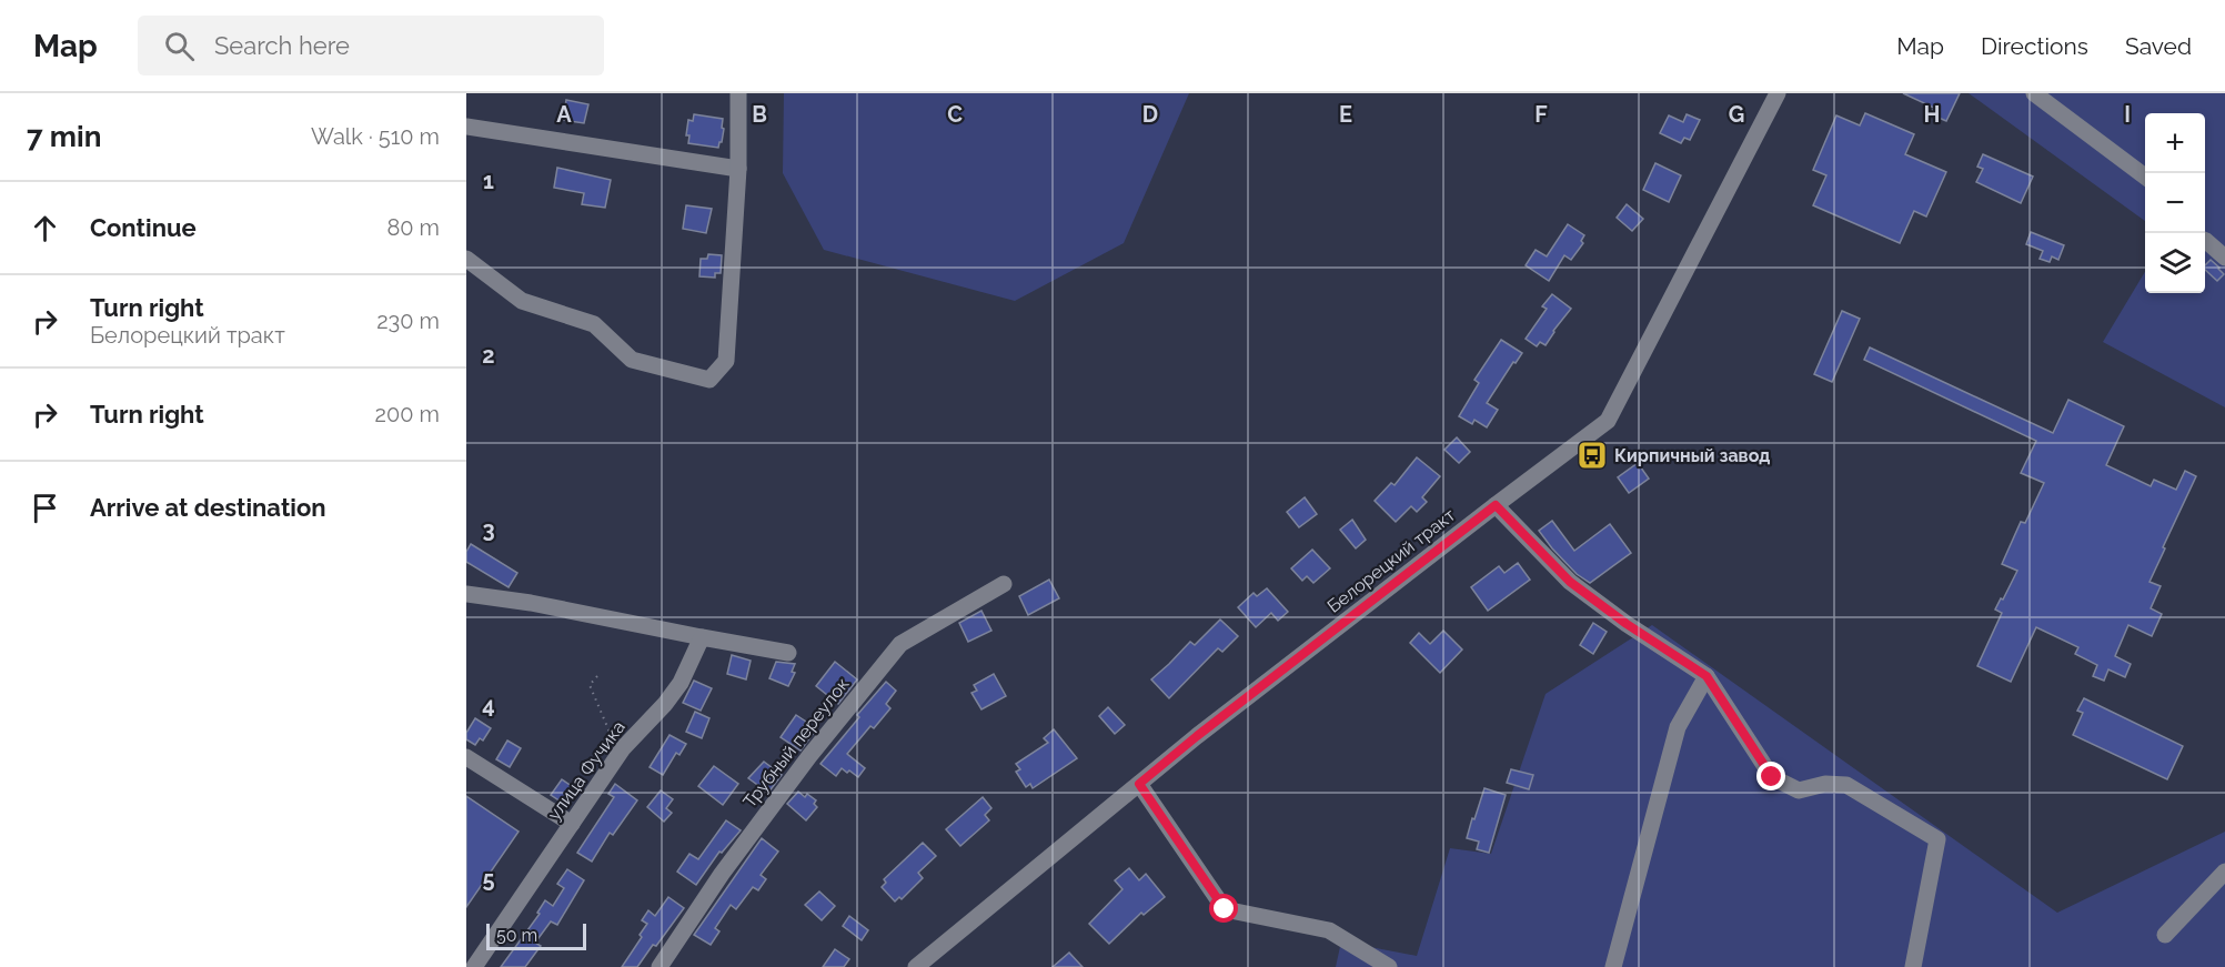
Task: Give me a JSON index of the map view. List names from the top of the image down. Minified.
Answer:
{"streets":{"street":["Белорецкий тракт","Трубный переулок","улица Фучика"]},"places":{"bus stop":["Кирпичный завод"]},"scale_bar":"50 m","page":{"header":"Map","search":"Search here","nav":["Map","Directions","Saved"],"heading":["7 min","Walk · 510 m"],"map_buttons":["+","−"],"list":[["Continue","80 m"],["Turn right","Белорецкий тракт","230 m"],["Turn right","200 m"],"Arrive at destination"],"scale":"50 m"},"grid":{"columns":["A","B","C","D","E","F","G","H","I"],"rows":["1","2","3","4","5"]}}
